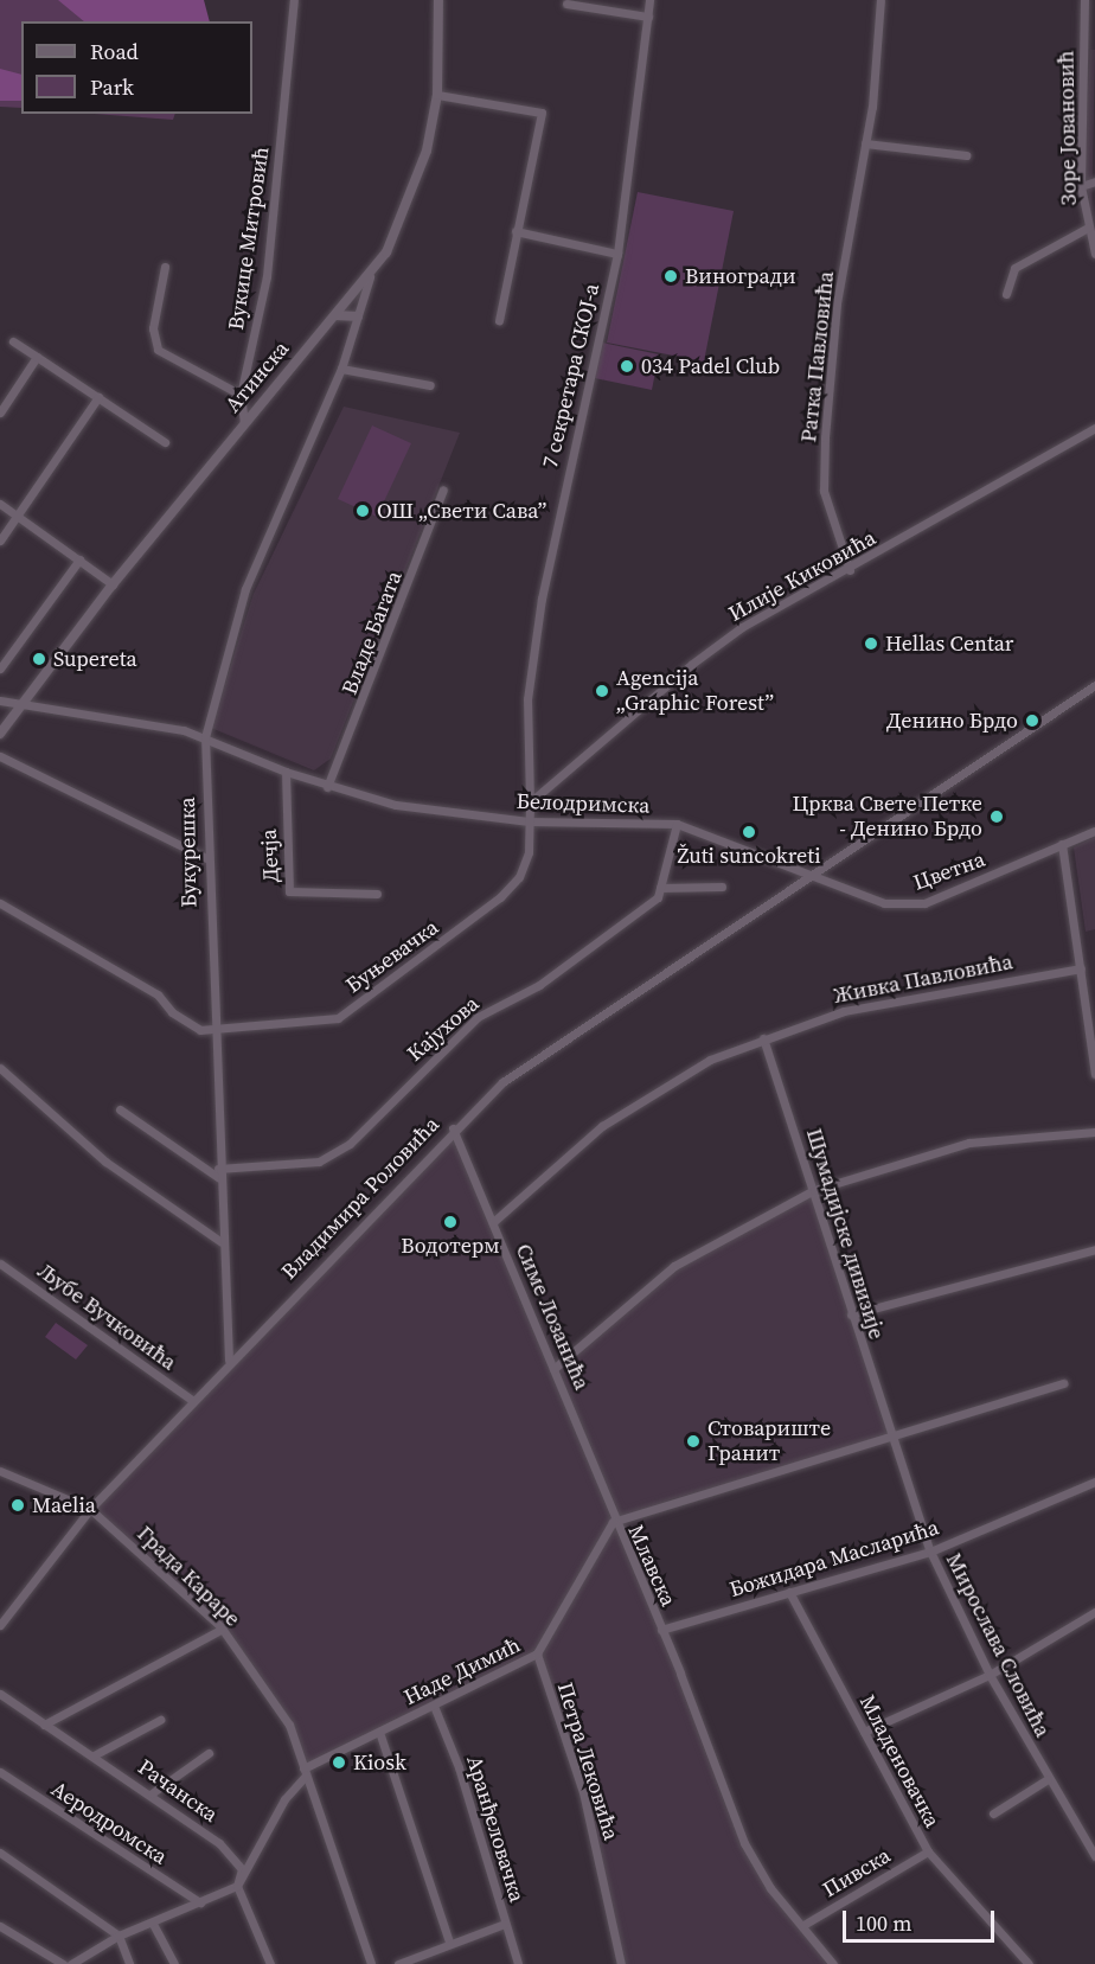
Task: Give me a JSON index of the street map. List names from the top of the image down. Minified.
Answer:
{"streets":{"street":["Зоре Јовановић","Вукице Митровић","Ратка Павловића","7 секретара СКОЈ-а","Атинска","Илије Киковића","Владе Багата","Белодримска","Букурешка","Дечја","Цветна","Буњевачка","Живка Павловића","Кајухова","Владимира Роловића","Шумадијске дивизије","Љубе Вучковића","Симе Лозанића","Божидара Масларића","Млавска","Града Караре","Мирослава Словића","Наде Димић","Петра Лековића","Младеновачка","Рачанска","Аеродромска","Аранђеловачка","Пивска"]},"crossings":[["Вукице Митровић","Атинска"],["Ратка Павловића","Илије Киковића"],["7 секретара СКОЈ-а","Илије Киковића"],["Атинска","Белодримска"],["Атинска","Букурешка"],["Владе Багата","Белодримска"],["Белодримска","Букурешка"],["Белодримска","Дечја"],["Белодримска","Цветна"],["Белодримска","Буњевачка"],["Белодримска","Кајухова"],["Белодримска","Владимира Роловића"],["Букурешка","Буњевачка"],["Букурешка","Кајухова"],["Букурешка","Владимира Роловића"],["Цветна","Владимира Роловића"],["Живка Павловића","Шумадијске дивизије"],["Живка Павловића","Симе Лозанића"],["Владимира Роловића","Љубе Вучковића"],["Владимира Роловића","Симе Лозанића"],["Владимира Роловића","Града Караре"],["Шумадијске дивизије","Млавска"],["Шумадијске дивизије","Мирослава Словића"],["Симе Лозанића","Млавска"],["Симе Лозанића","Наде Димић"],["Божидара Масларића","Млавска"],["Божидара Масларића","Мирослава Словића"],["Божидара Масларића","Младеновачка"],["Млавска","Мирослава Словића"],["Млавска","Наде Димић"],["Млавска","Пивска"],["Града Караре","Наде Димић"],["Наде Димић","Петра Лековића"],["Наде Димић","Рачанска"],["Наде Димић","Аранђеловачка"],["Младеновачка","Пивска"]],"places":["Виногради","034 Padel Club","ОШ „Свети Сава”","Hellas Centar","Supereta","Agencija „Graphic Forest”","Денино Брдо","Црква Свете Петке - Денино Брдо","Žuti suncokreti","Водотерм","Стовариште Гранит","Maelia","Kiosk"],"legend":["Road","Park"],"scale_bar":"100 m"}
